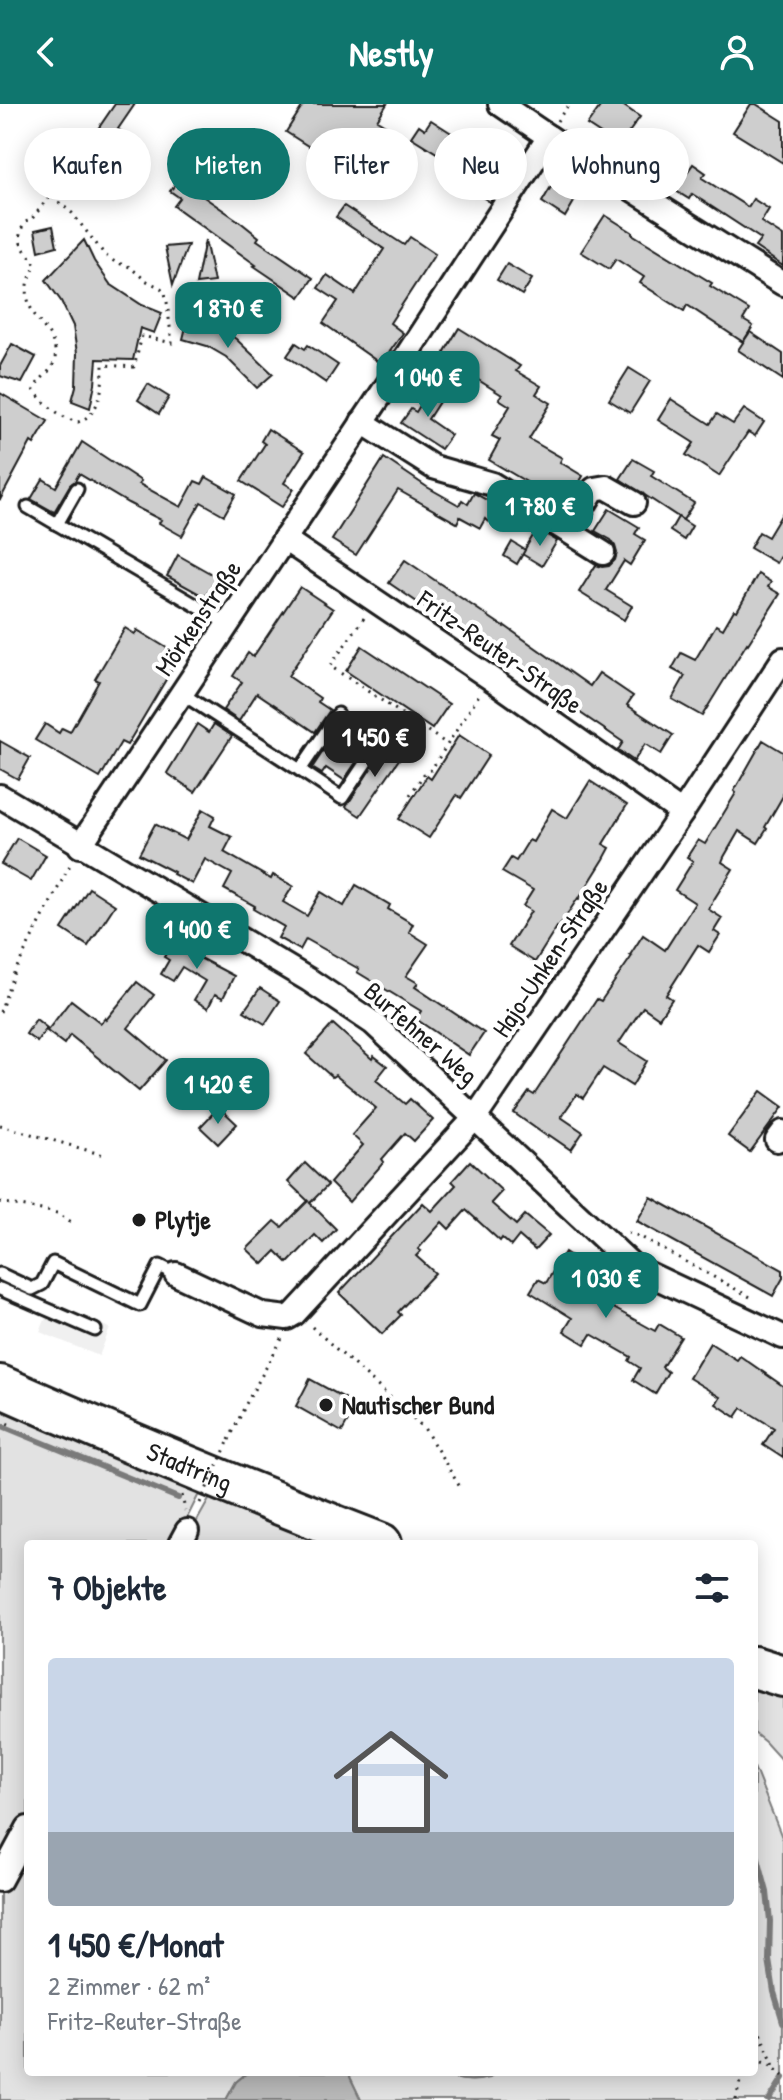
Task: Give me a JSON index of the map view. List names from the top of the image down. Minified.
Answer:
{"streets":{"highway":["Stadtring"],"street":["Mörkenstraße","Fritz-Reuter-Straße","Hajo-Unken-Straße","Burfehner Weg"]},"crossings":[["Mörkenstraße","Fritz-Reuter-Straße"],["Mörkenstraße","Burfehner Weg"],["Fritz-Reuter-Straße","Hajo-Unken-Straße"],["Hajo-Unken-Straße","Burfehner Weg"]],"places":["Plytje","Nautischer Bund"],"page":{"header":"Nestly","chip":["Kaufen","Mieten","Filter","Neu","Wohnung"],"price":["1 870 €","1 040 €","1 780 €","1 450 €","1 400 €","1 420 €","1 030 €"],"heading":"7 Objekte","list":[{"name":"1 450 €/Monat","note":"2 Zimmer · 62 m² · Fritz-Reuter-Straße"}]}}
